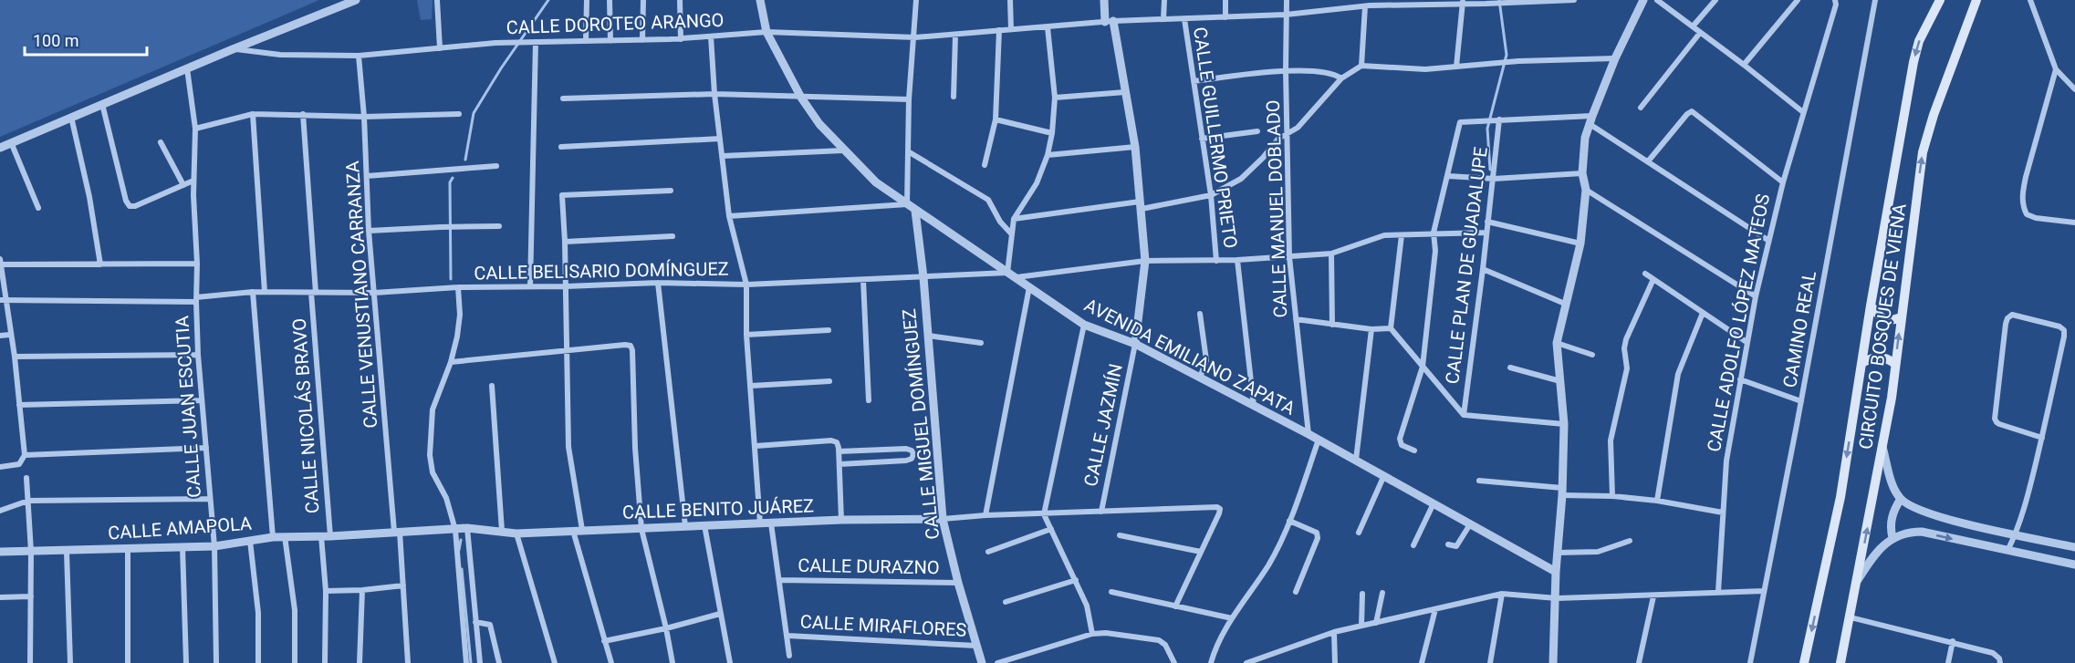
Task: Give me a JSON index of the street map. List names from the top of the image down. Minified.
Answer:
{"streets":{"main road":["CIRCUITO BOSQUES DE VIENA"],"street":["CALLE DOROTEO ARANGO","CALLE GUILLERMO PRIETO","CALLE MANUEL DOBLADO","CALLE PLAN DE GUADALUPE","CALLE BELISARIO DOMÍNGUEZ","CALLE VENUSTIANO CARRANZA","CALLE ADOLFO LÓPEZ MATEOS","CAMINO REAL","AVENIDA EMILIANO ZAPATA","CALLE JUAN ESCUTIA","CALLE NICOLÁS BRAVO","CALLE MIGUEL DOMÍNGUEZ","CALLE JAZMÍN","CALLE BENITO JUÁREZ","CALLE AMAPOLA","CALLE DURAZNO","CALLE MIRAFLORES"]},"crossings":[["CALLE DOROTEO ARANGO","CALLE GUILLERMO PRIETO"],["CALLE DOROTEO ARANGO","CALLE VENUSTIANO CARRANZA"],["CALLE DOROTEO ARANGO","AVENIDA EMILIANO ZAPATA"],["CALLE GUILLERMO PRIETO","AVENIDA EMILIANO ZAPATA"],["CALLE MANUEL DOBLADO","AVENIDA EMILIANO ZAPATA"],["CALLE BELISARIO DOMÍNGUEZ","CALLE VENUSTIANO CARRANZA"],["CALLE BELISARIO DOMÍNGUEZ","AVENIDA EMILIANO ZAPATA"],["CALLE BELISARIO DOMÍNGUEZ","CALLE JUAN ESCUTIA"],["CALLE BELISARIO DOMÍNGUEZ","CALLE NICOLÁS BRAVO"],["CALLE BELISARIO DOMÍNGUEZ","CALLE MIGUEL DOMÍNGUEZ"],["CALLE VENUSTIANO CARRANZA","CALLE BENITO JUÁREZ"],["CALLE VENUSTIANO CARRANZA","CALLE AMAPOLA"],["AVENIDA EMILIANO ZAPATA","CALLE MIGUEL DOMÍNGUEZ"],["AVENIDA EMILIANO ZAPATA","CALLE JAZMÍN"],["CALLE JUAN ESCUTIA","CALLE AMAPOLA"],["CALLE NICOLÁS BRAVO","CALLE AMAPOLA"],["CALLE MIGUEL DOMÍNGUEZ","CALLE BENITO JUÁREZ"],["CALLE MIGUEL DOMÍNGUEZ","CALLE DURAZNO"],["CALLE MIGUEL DOMÍNGUEZ","CALLE MIRAFLORES"],["CALLE JAZMÍN","CALLE BENITO JUÁREZ"],["CALLE BENITO JUÁREZ","CALLE AMAPOLA"]],"scale_bar":"100 m"}
